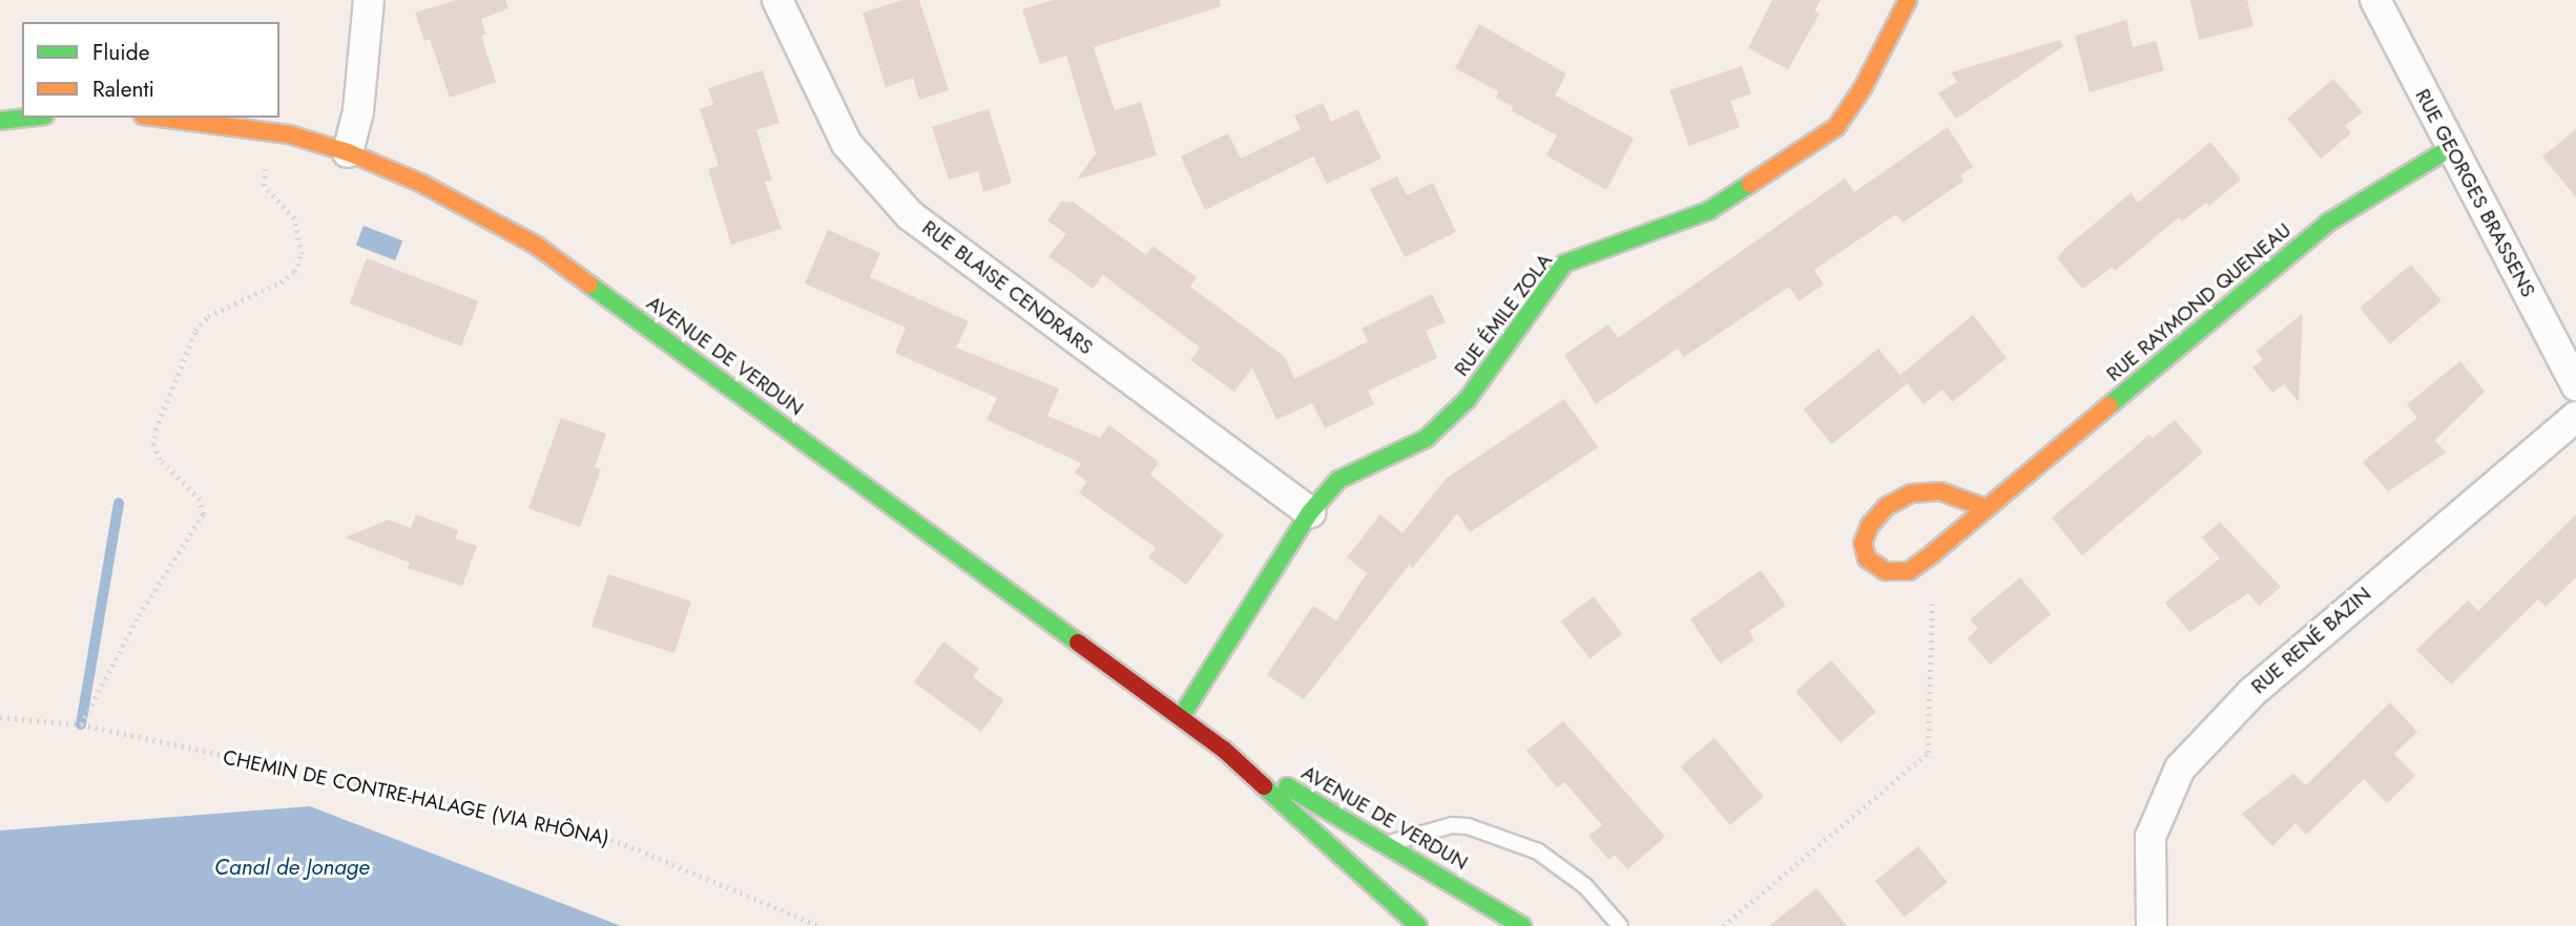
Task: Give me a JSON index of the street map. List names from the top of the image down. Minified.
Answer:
{"streets":{"street":["RUE GEORGES BRASSENS","RUE BLAISE CENDRARS","RUE RAYMOND QUENEAU","RUE ÉMILE ZOLA","AVENUE DE VERDUN","RUE RENÉ BAZIN"],"path":["CHEMIN DE CONTRE-HALAGE (VIA RHÔNA)"]},"crossings":[["RUE GEORGES BRASSENS","RUE RAYMOND QUENEAU"],["RUE BLAISE CENDRARS","RUE ÉMILE ZOLA"],["RUE ÉMILE ZOLA","AVENUE DE VERDUN"]],"water":["Canal de Jonage"],"legend":["Fluide","Ralenti"]}
